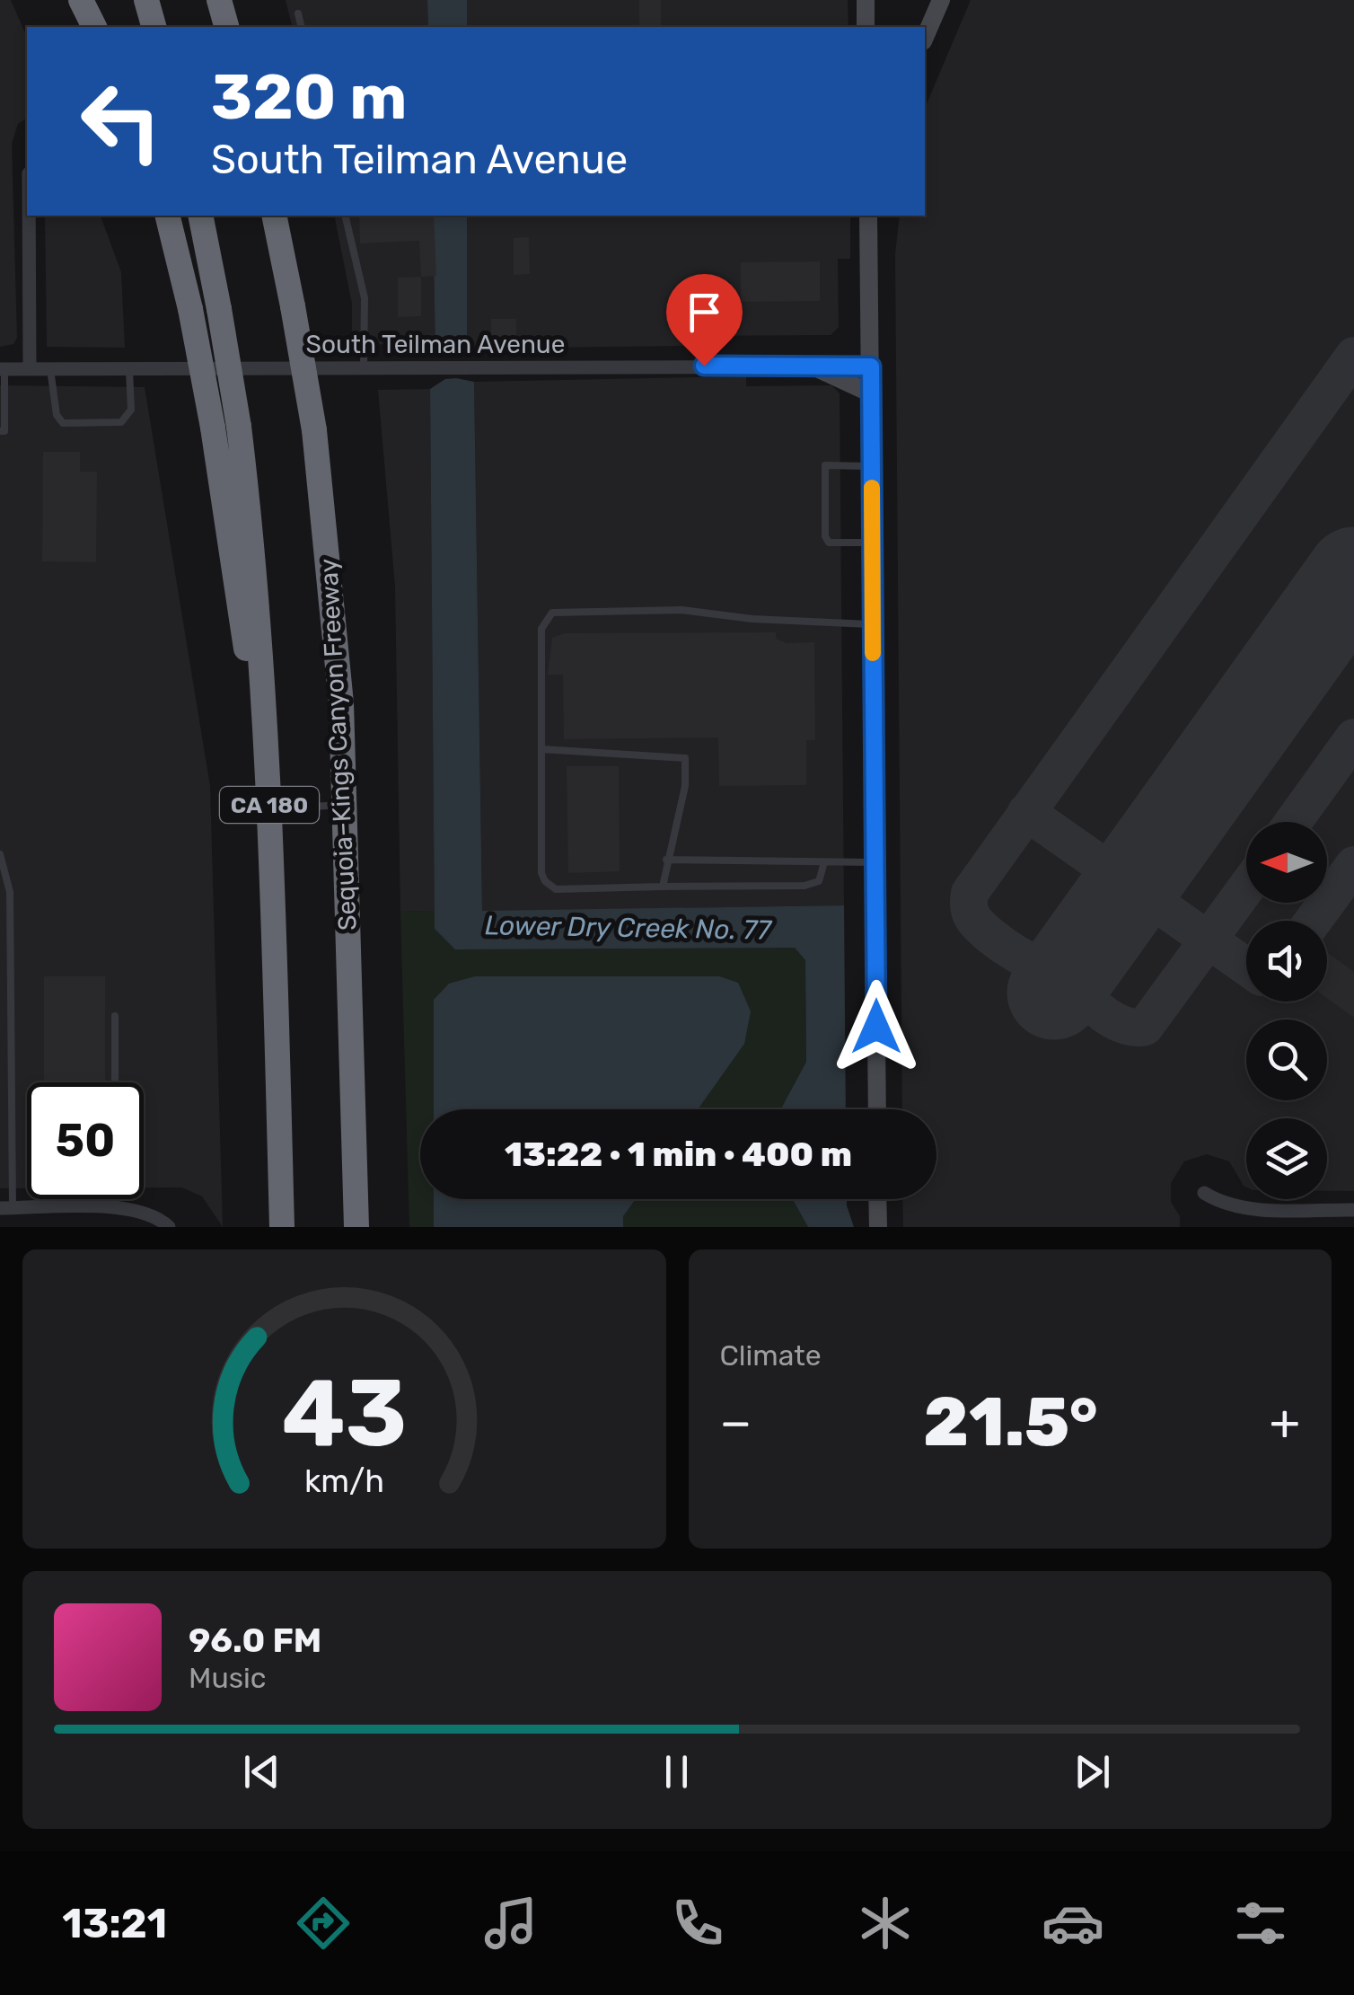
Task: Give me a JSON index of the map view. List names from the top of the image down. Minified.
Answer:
{"streets":{"highway":["Sequoia–Kings Canyon Freeway","CA 180"],"street":["South Teilman Avenue"]},"water":["Lower Dry Creek No. 77"],"north":"left","page":{"turn":["320 m","South Teilman Avenue"],"limit":"50","trip":"13:22 · 1 min · 400 m","tile":"Climate","heat":["−","21.5°","+"],"song":["96.0 FM","Music"],"tabs":"13:21","gauge":["43","km/h"]}}
